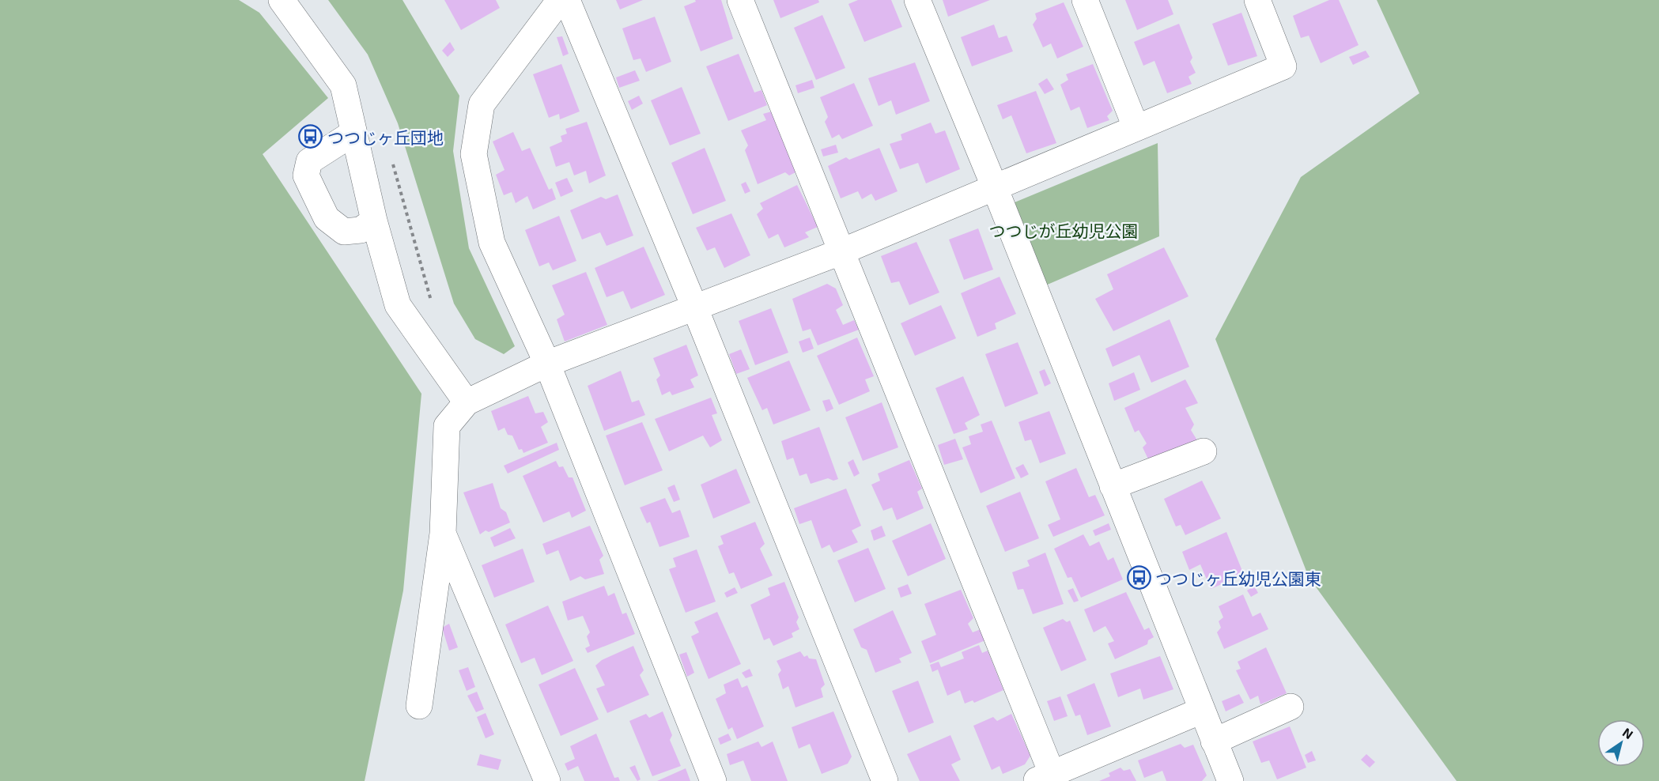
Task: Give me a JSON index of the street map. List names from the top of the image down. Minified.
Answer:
{"parks":["つつじが丘幼児公園"],"places":{"bus stop":["つつじヶ丘団地","つつじヶ丘幼児公園東"]},"north":"top right"}
